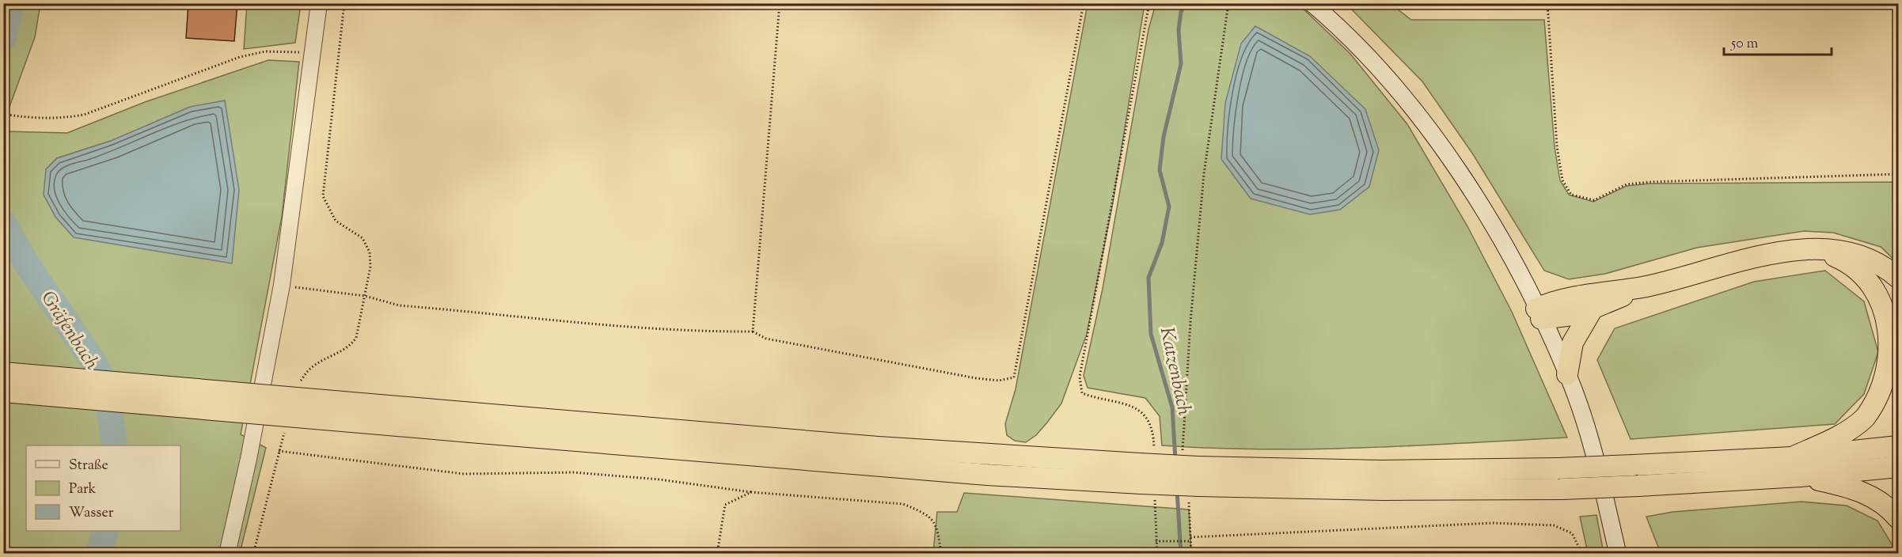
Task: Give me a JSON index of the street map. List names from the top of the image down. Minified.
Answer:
{"water":["Gräfenbach","Katzenbach"],"legend":["Straße","Park","Wasser"],"scale_bar":"50 m"}
